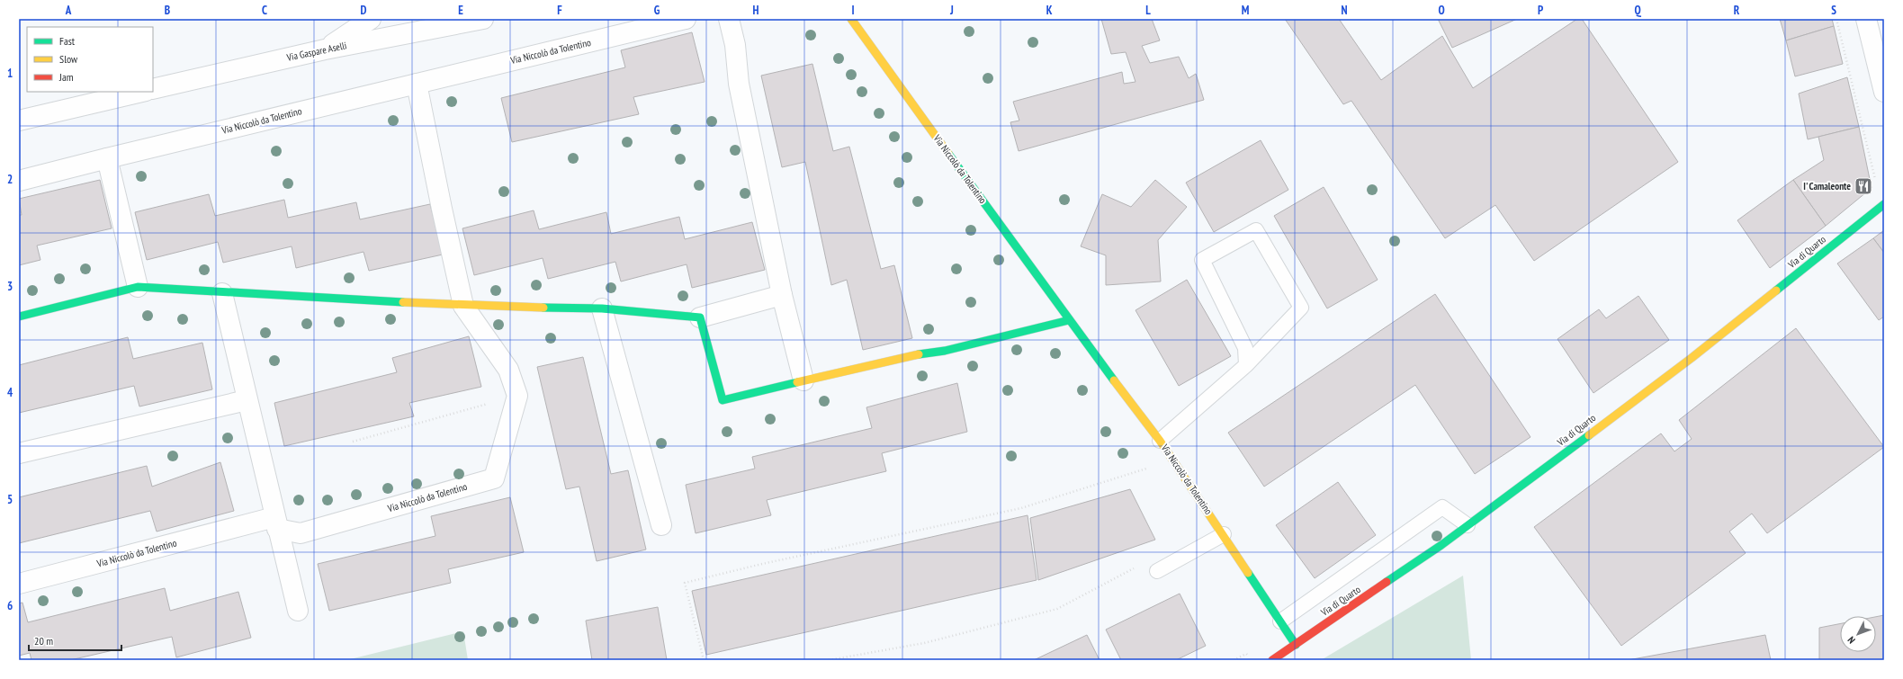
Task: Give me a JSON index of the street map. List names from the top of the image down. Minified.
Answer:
{"streets":{"street":["Via Gaspare Aselli","Via Niccolò da Tolentino","Via di Quarto"]},"crossings":[["Via Niccolò da Tolentino","Via di Quarto"]],"places":{"restaurant":["I' Camaleonte"]},"legend":["Fast","Slow","Jam"],"scale_bar":"20 m","north":"bottom left","grid":{"columns":["A","B","C","D","E","F","G","H","I","J","K","L","M","N","O","P","Q","R","S"],"rows":["1","2","3","4","5","6"]}}
